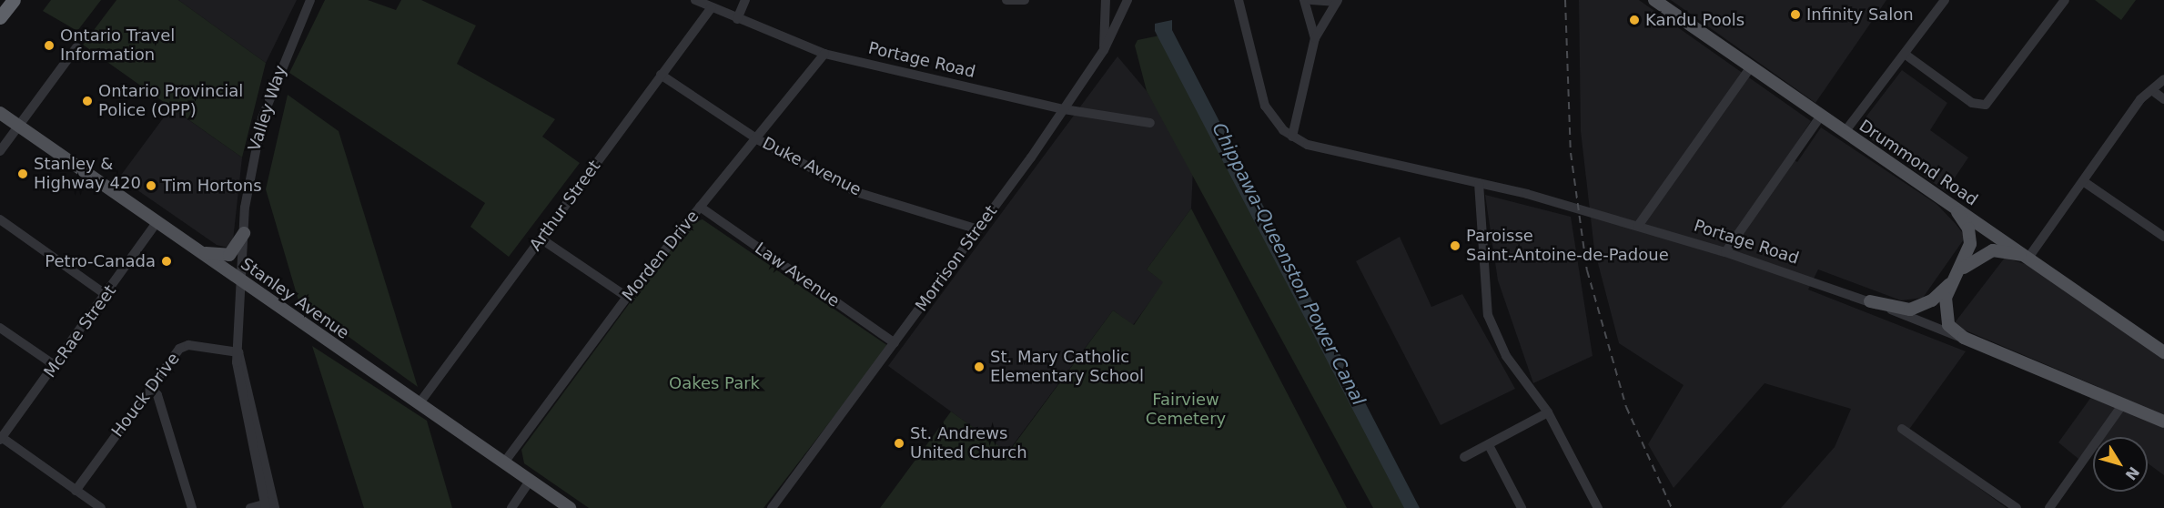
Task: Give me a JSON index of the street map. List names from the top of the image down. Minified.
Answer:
{"streets":{"main road":["Portage Road","Drummond Road","Stanley Avenue"],"street":["Valley Way","Duke Avenue","Arthur Street","Morden Drive","Morrison Street","Law Avenue","McRae Street","Houck Drive"]},"crossings":[["Portage Road","Arthur Street"],["Portage Road","Morden Drive"],["Portage Road","Morrison Street"],["Valley Way","Stanley Avenue"],["Valley Way","Houck Drive"],["Duke Avenue","Arthur Street"],["Duke Avenue","Morden Drive"],["Duke Avenue","Morrison Street"],["Arthur Street","Stanley Avenue"],["Morden Drive","Law Avenue"],["Morden Drive","Stanley Avenue"],["Morrison Street","Law Avenue"],["Stanley Avenue","McRae Street"]],"water":["Chippawa-Queenston Power Canal"],"parks":["Oakes Park","Fairview Cemetery"],"places":["Infinity Salon","Kandu Pools","Ontario Travel Information","Ontario Provincial Police (OPP)","Stanley & Highway 420","Tim Hortons","Paroisse Saint-Antoine-de-Padoue","Petro-Canada","St. Mary Catholic Elementary School","St. Andrews United Church"],"north":"bottom right"}
